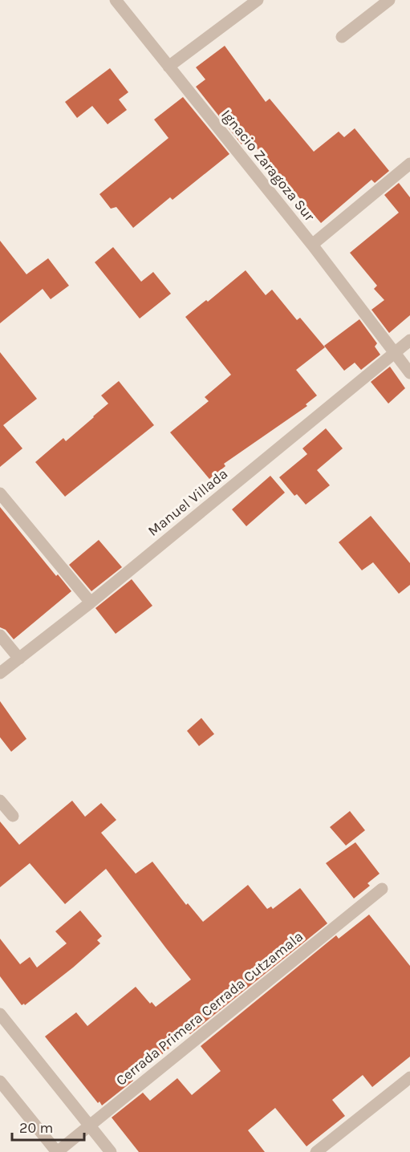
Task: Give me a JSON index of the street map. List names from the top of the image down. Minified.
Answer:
{"streets":{"street":["Ignacio Zaragoza Sur","Manuel Villada","Cerrada Primera Cerrada Cutzamala"]},"crossings":[["Ignacio Zaragoza Sur","Manuel Villada"]],"scale_bar":"20 m"}
